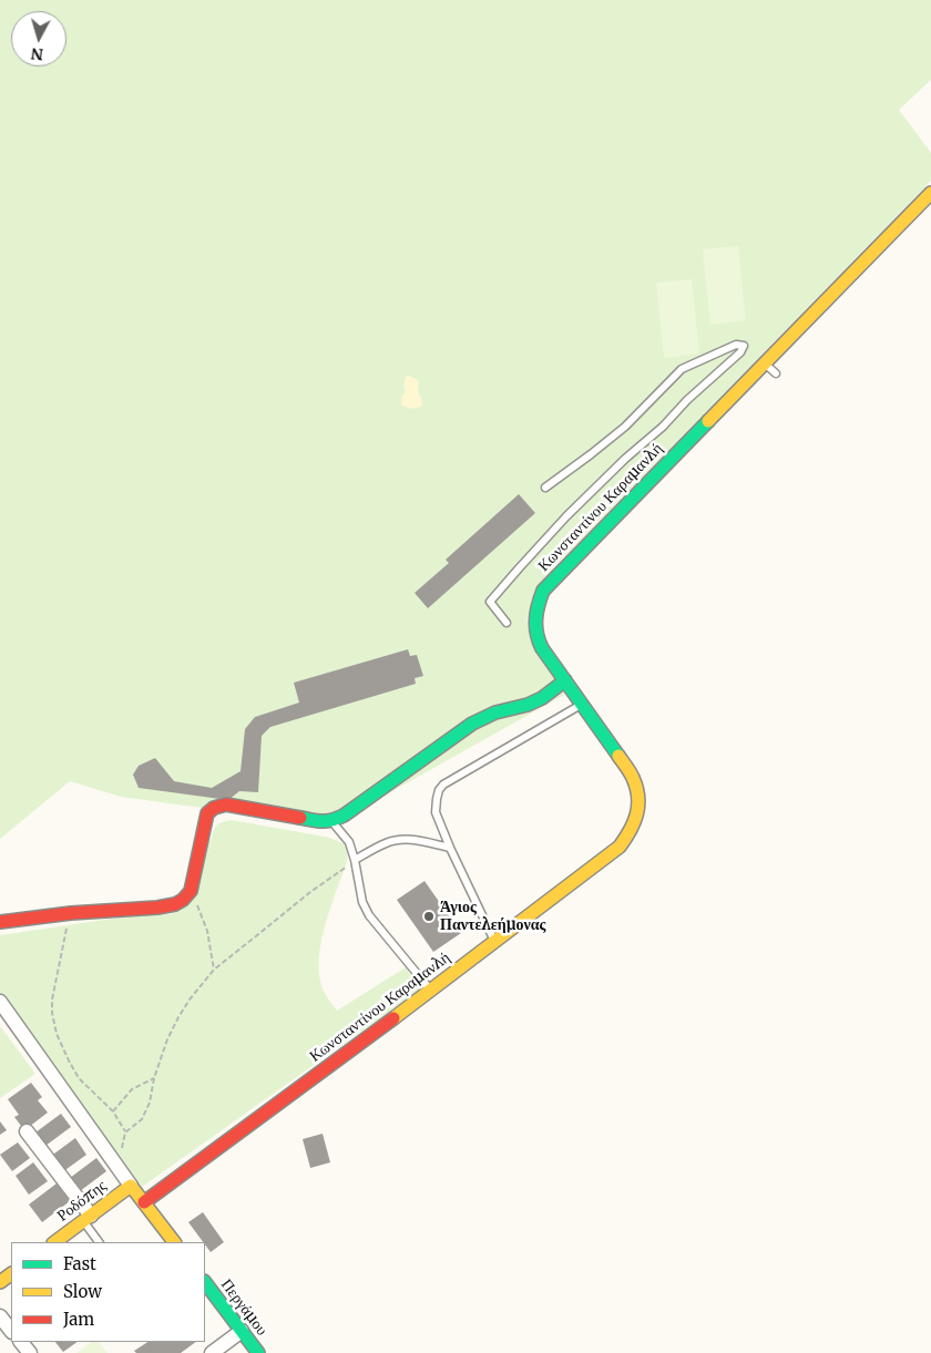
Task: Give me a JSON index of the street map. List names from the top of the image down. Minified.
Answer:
{"streets":{"street":["Κωνσταντίνου Καραμανλή","Ροδόπης","Περγάμου"]},"places":["Άγιος Παντελεήμονας"],"legend":["Fast","Slow","Jam"],"north":"bottom"}
